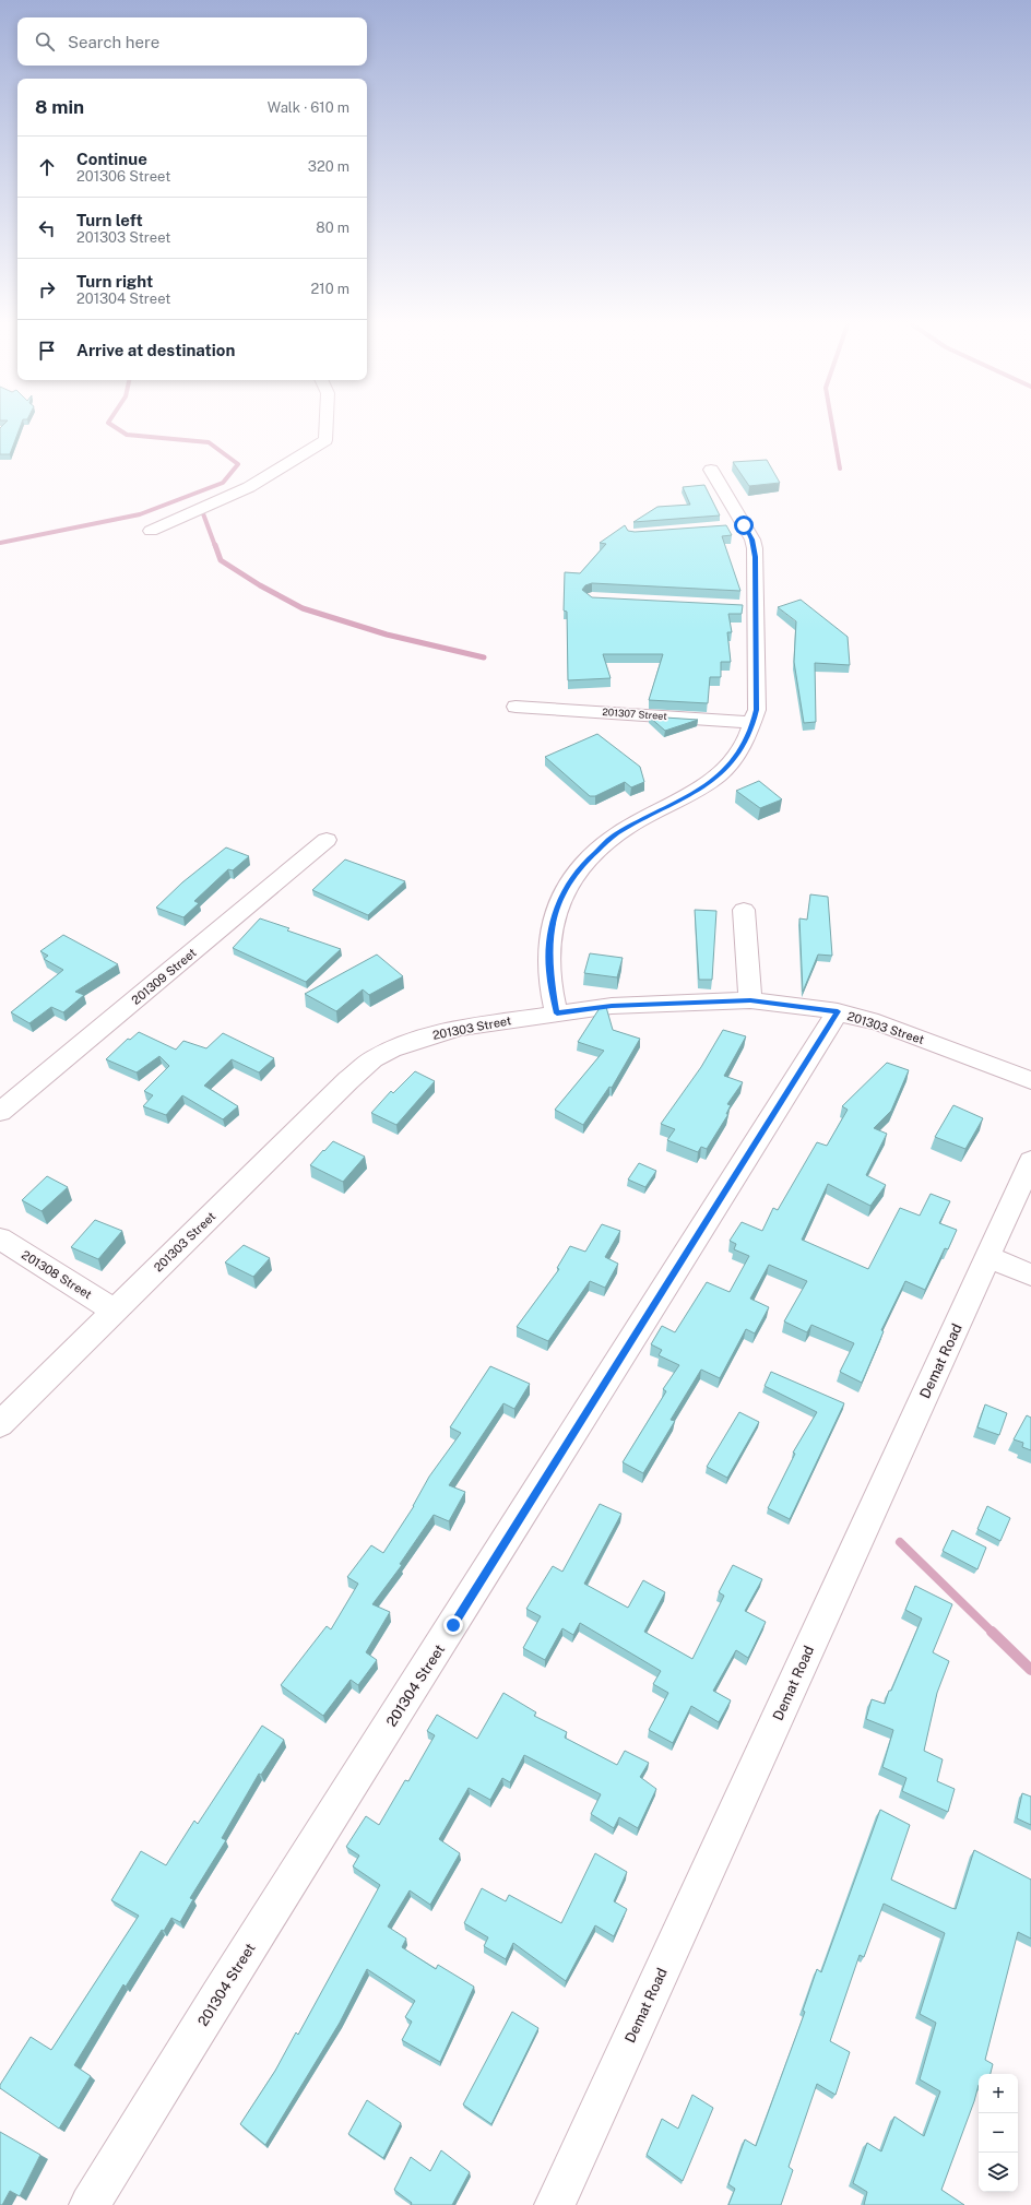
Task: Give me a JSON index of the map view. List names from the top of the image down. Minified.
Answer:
{"streets":{"street":["201307 Street","201309 Street","201303 Street","201308 Street","Demat Road","201304 Street"]},"crossings":[["201303 Street","201308 Street"],["201303 Street","201304 Street"]],"page":{"search":"Search here","heading":["8 min","Walk · 610 m"],"list":[["Continue","201306 Street","320 m"],["Turn left","201303 Street","80 m"],["Turn right","201304 Street","210 m"],"Arrive at destination"],"map_buttons":["+","−"]}}
